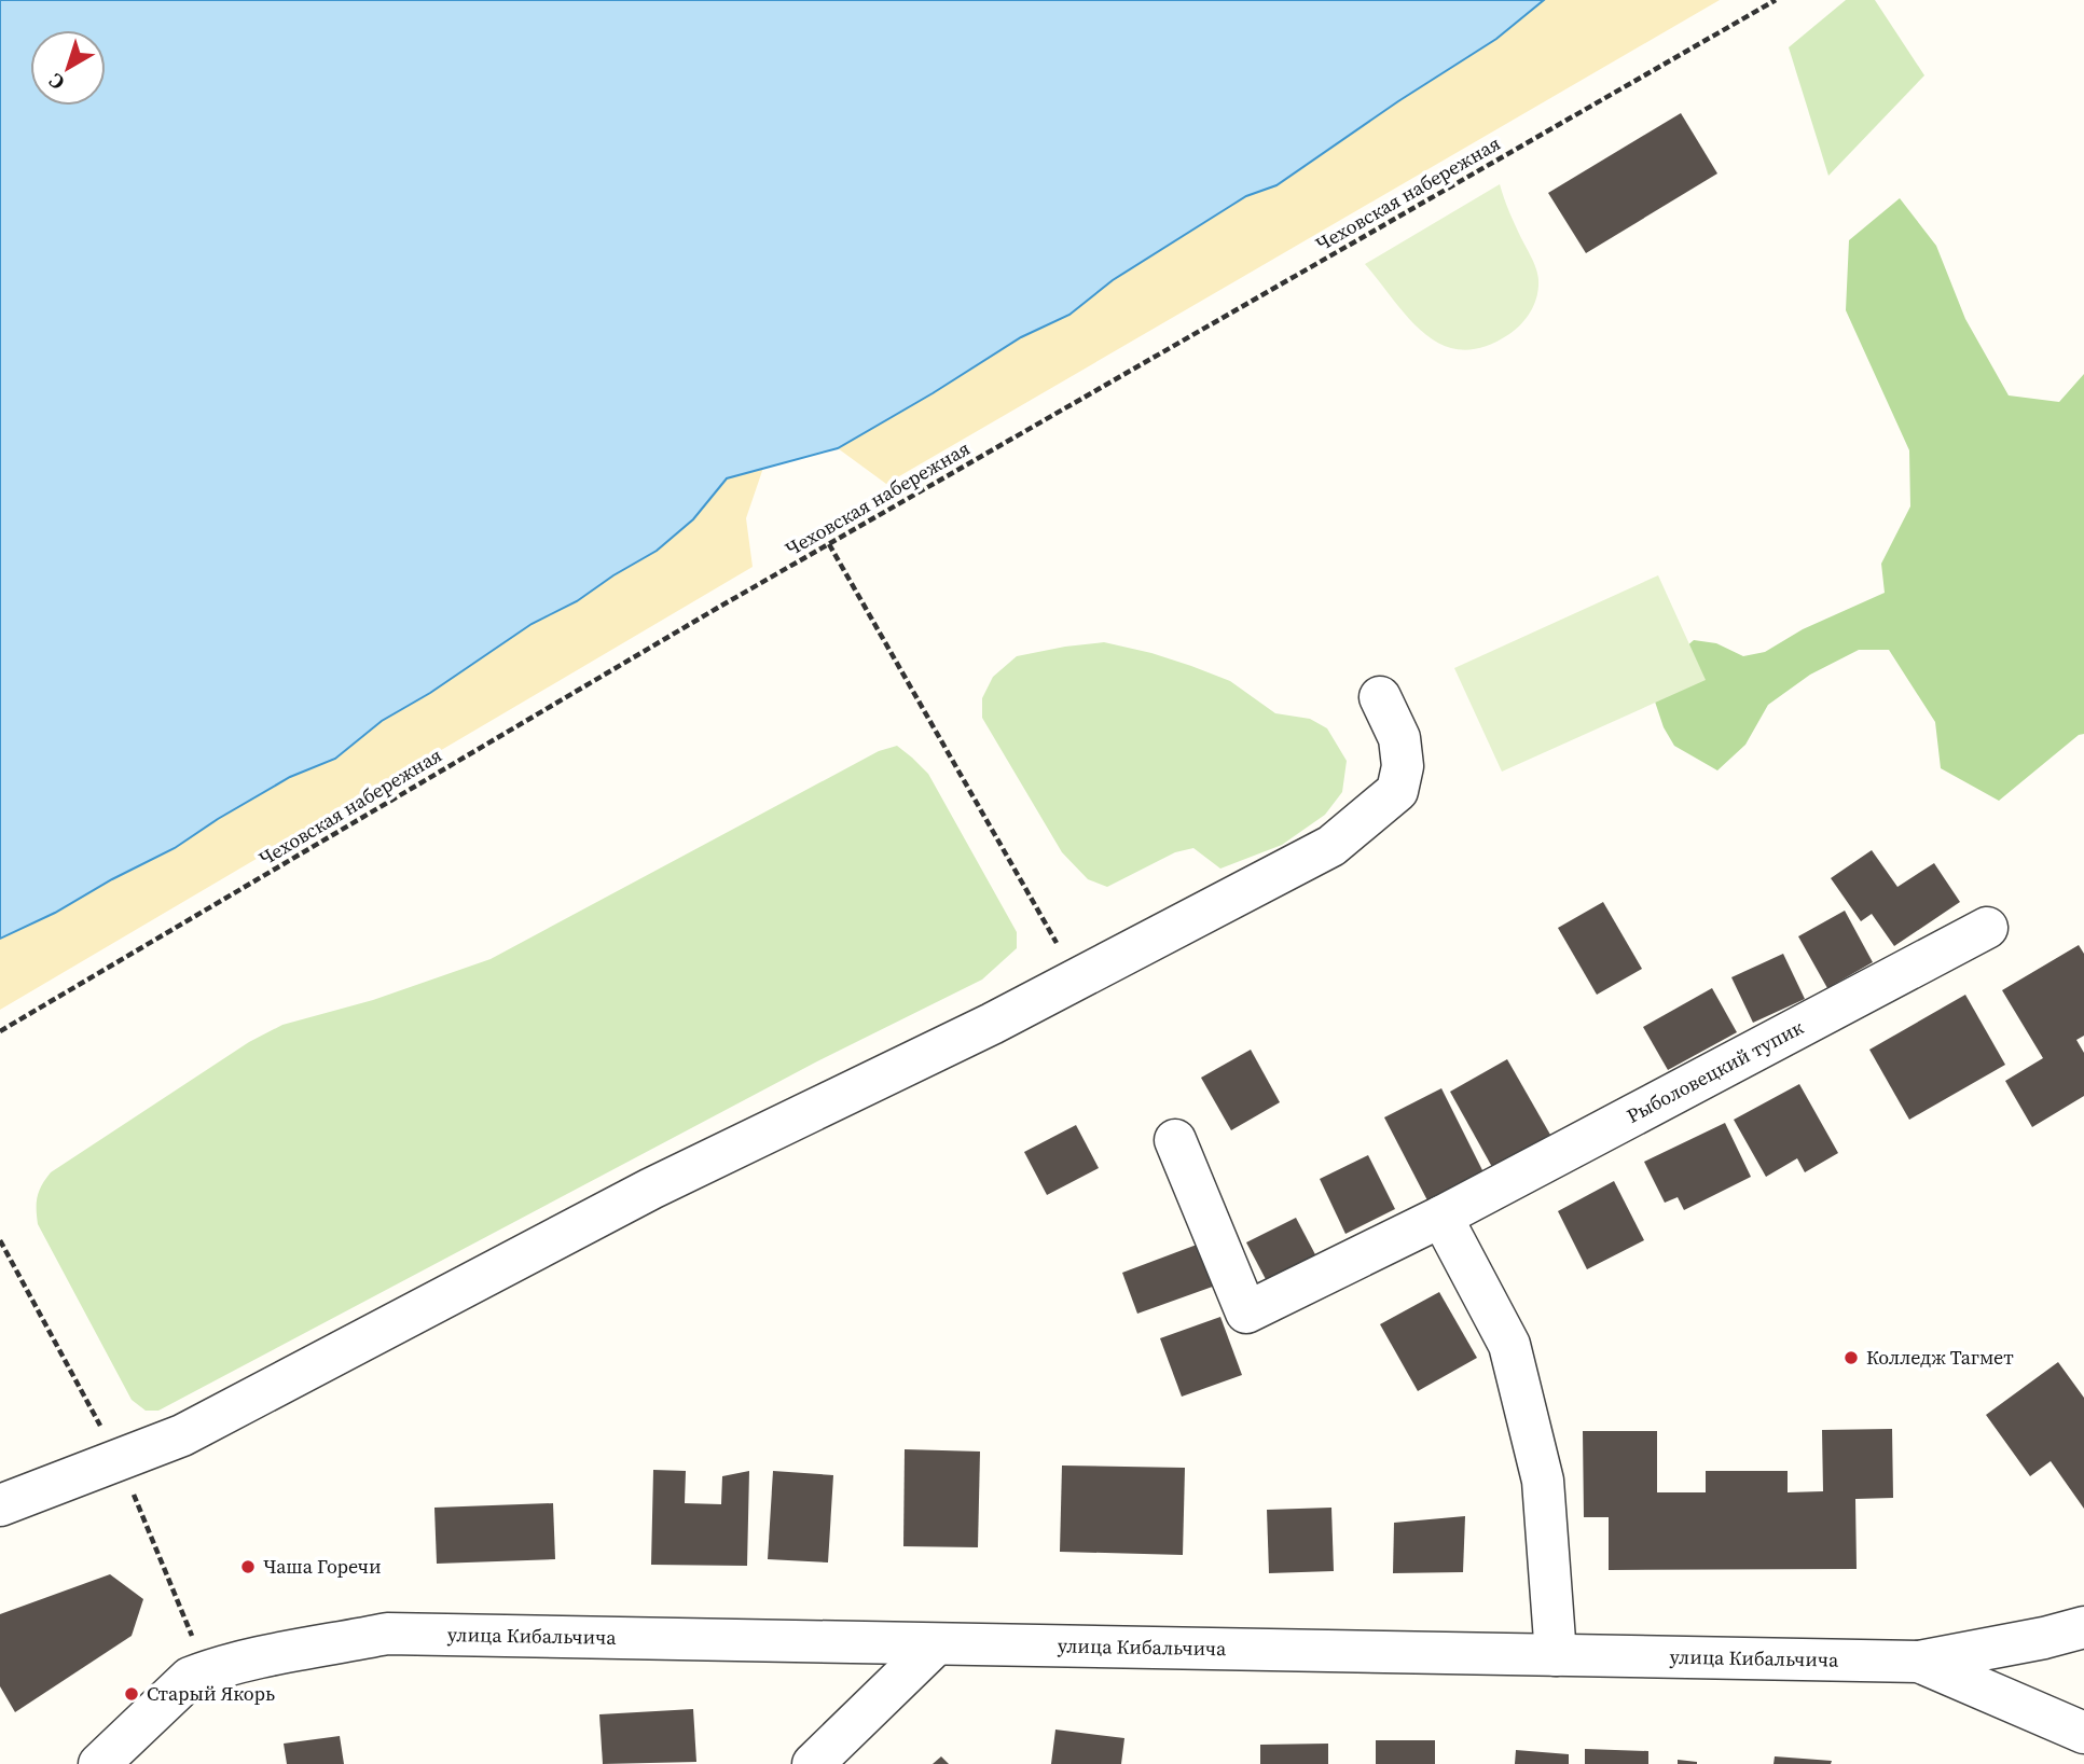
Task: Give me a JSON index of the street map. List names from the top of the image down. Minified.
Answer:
{"streets":{"street":["Рыболовецкий тупик","улица Кибальчича"],"path":["Чеховская набережная"]},"places":["Колледж Тагмет","Чаша Горечи","Старый Якорь"],"north":"bottom left"}
